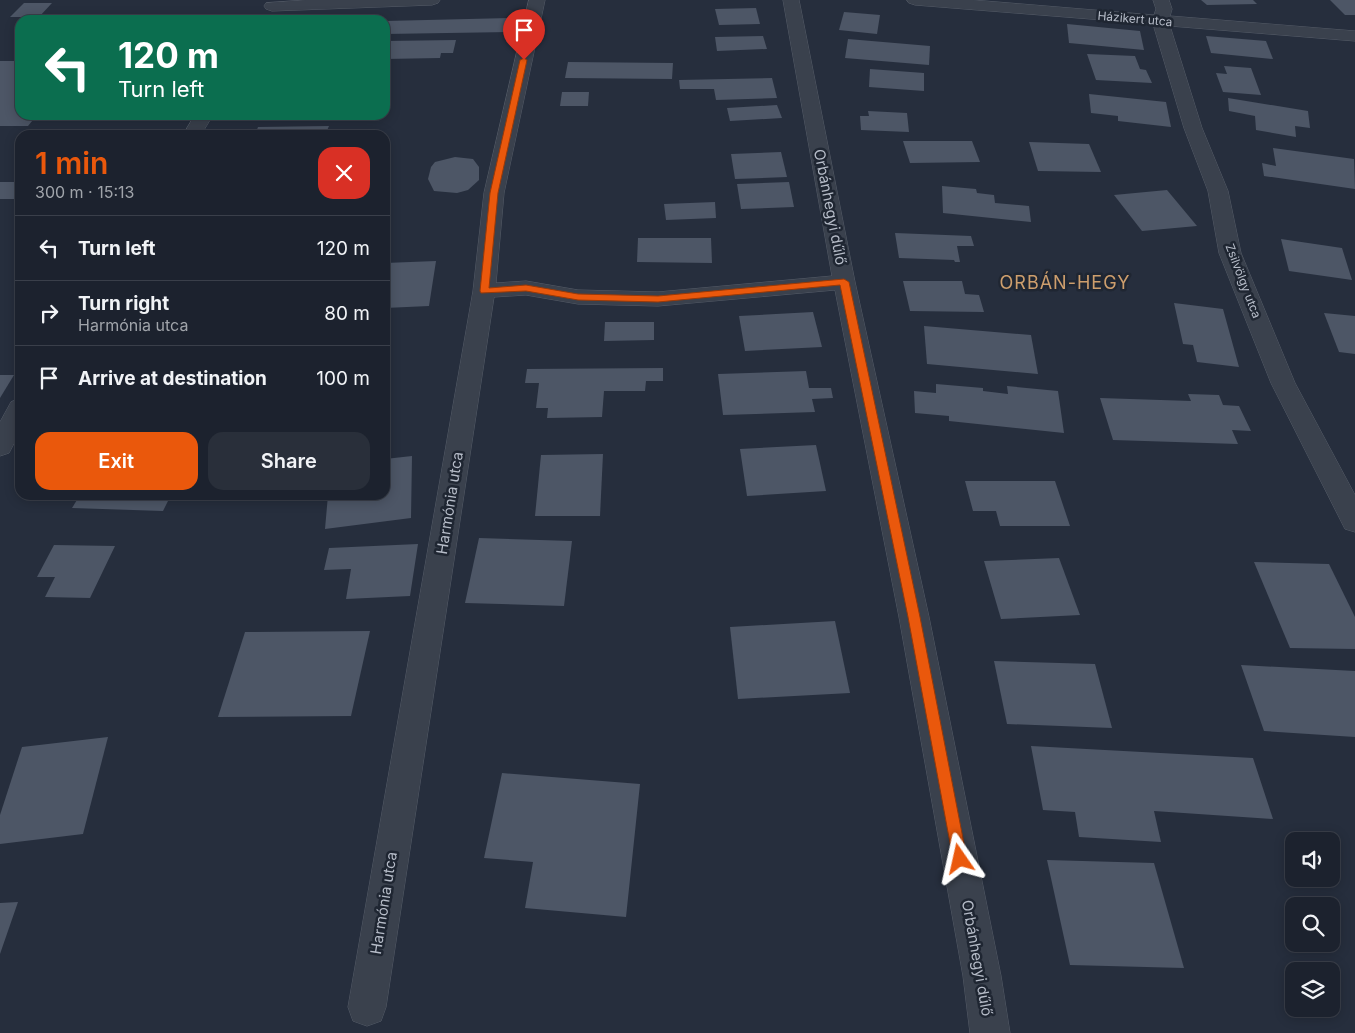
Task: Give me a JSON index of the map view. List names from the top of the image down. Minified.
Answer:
{"streets":{"street":["Házikert utca","Orbánhegyi dűlő","Zsilvölgy utca","Harmónia utca"]},"crossings":[["Házikert utca","Zsilvölgy utca"]],"districts":["ORBÁN-HEGY"],"page":{"turn":["120 m","Turn left"],"heading":["1 min","300 m · 15:13"],"list":[{"name":"Turn left","value":"120 m"},{"name":"Turn right","note":"Harmónia utca","value":"80 m"},{"name":"Arrive at destination","value":"100 m"}],"buttons":["Exit","Share"]}}
